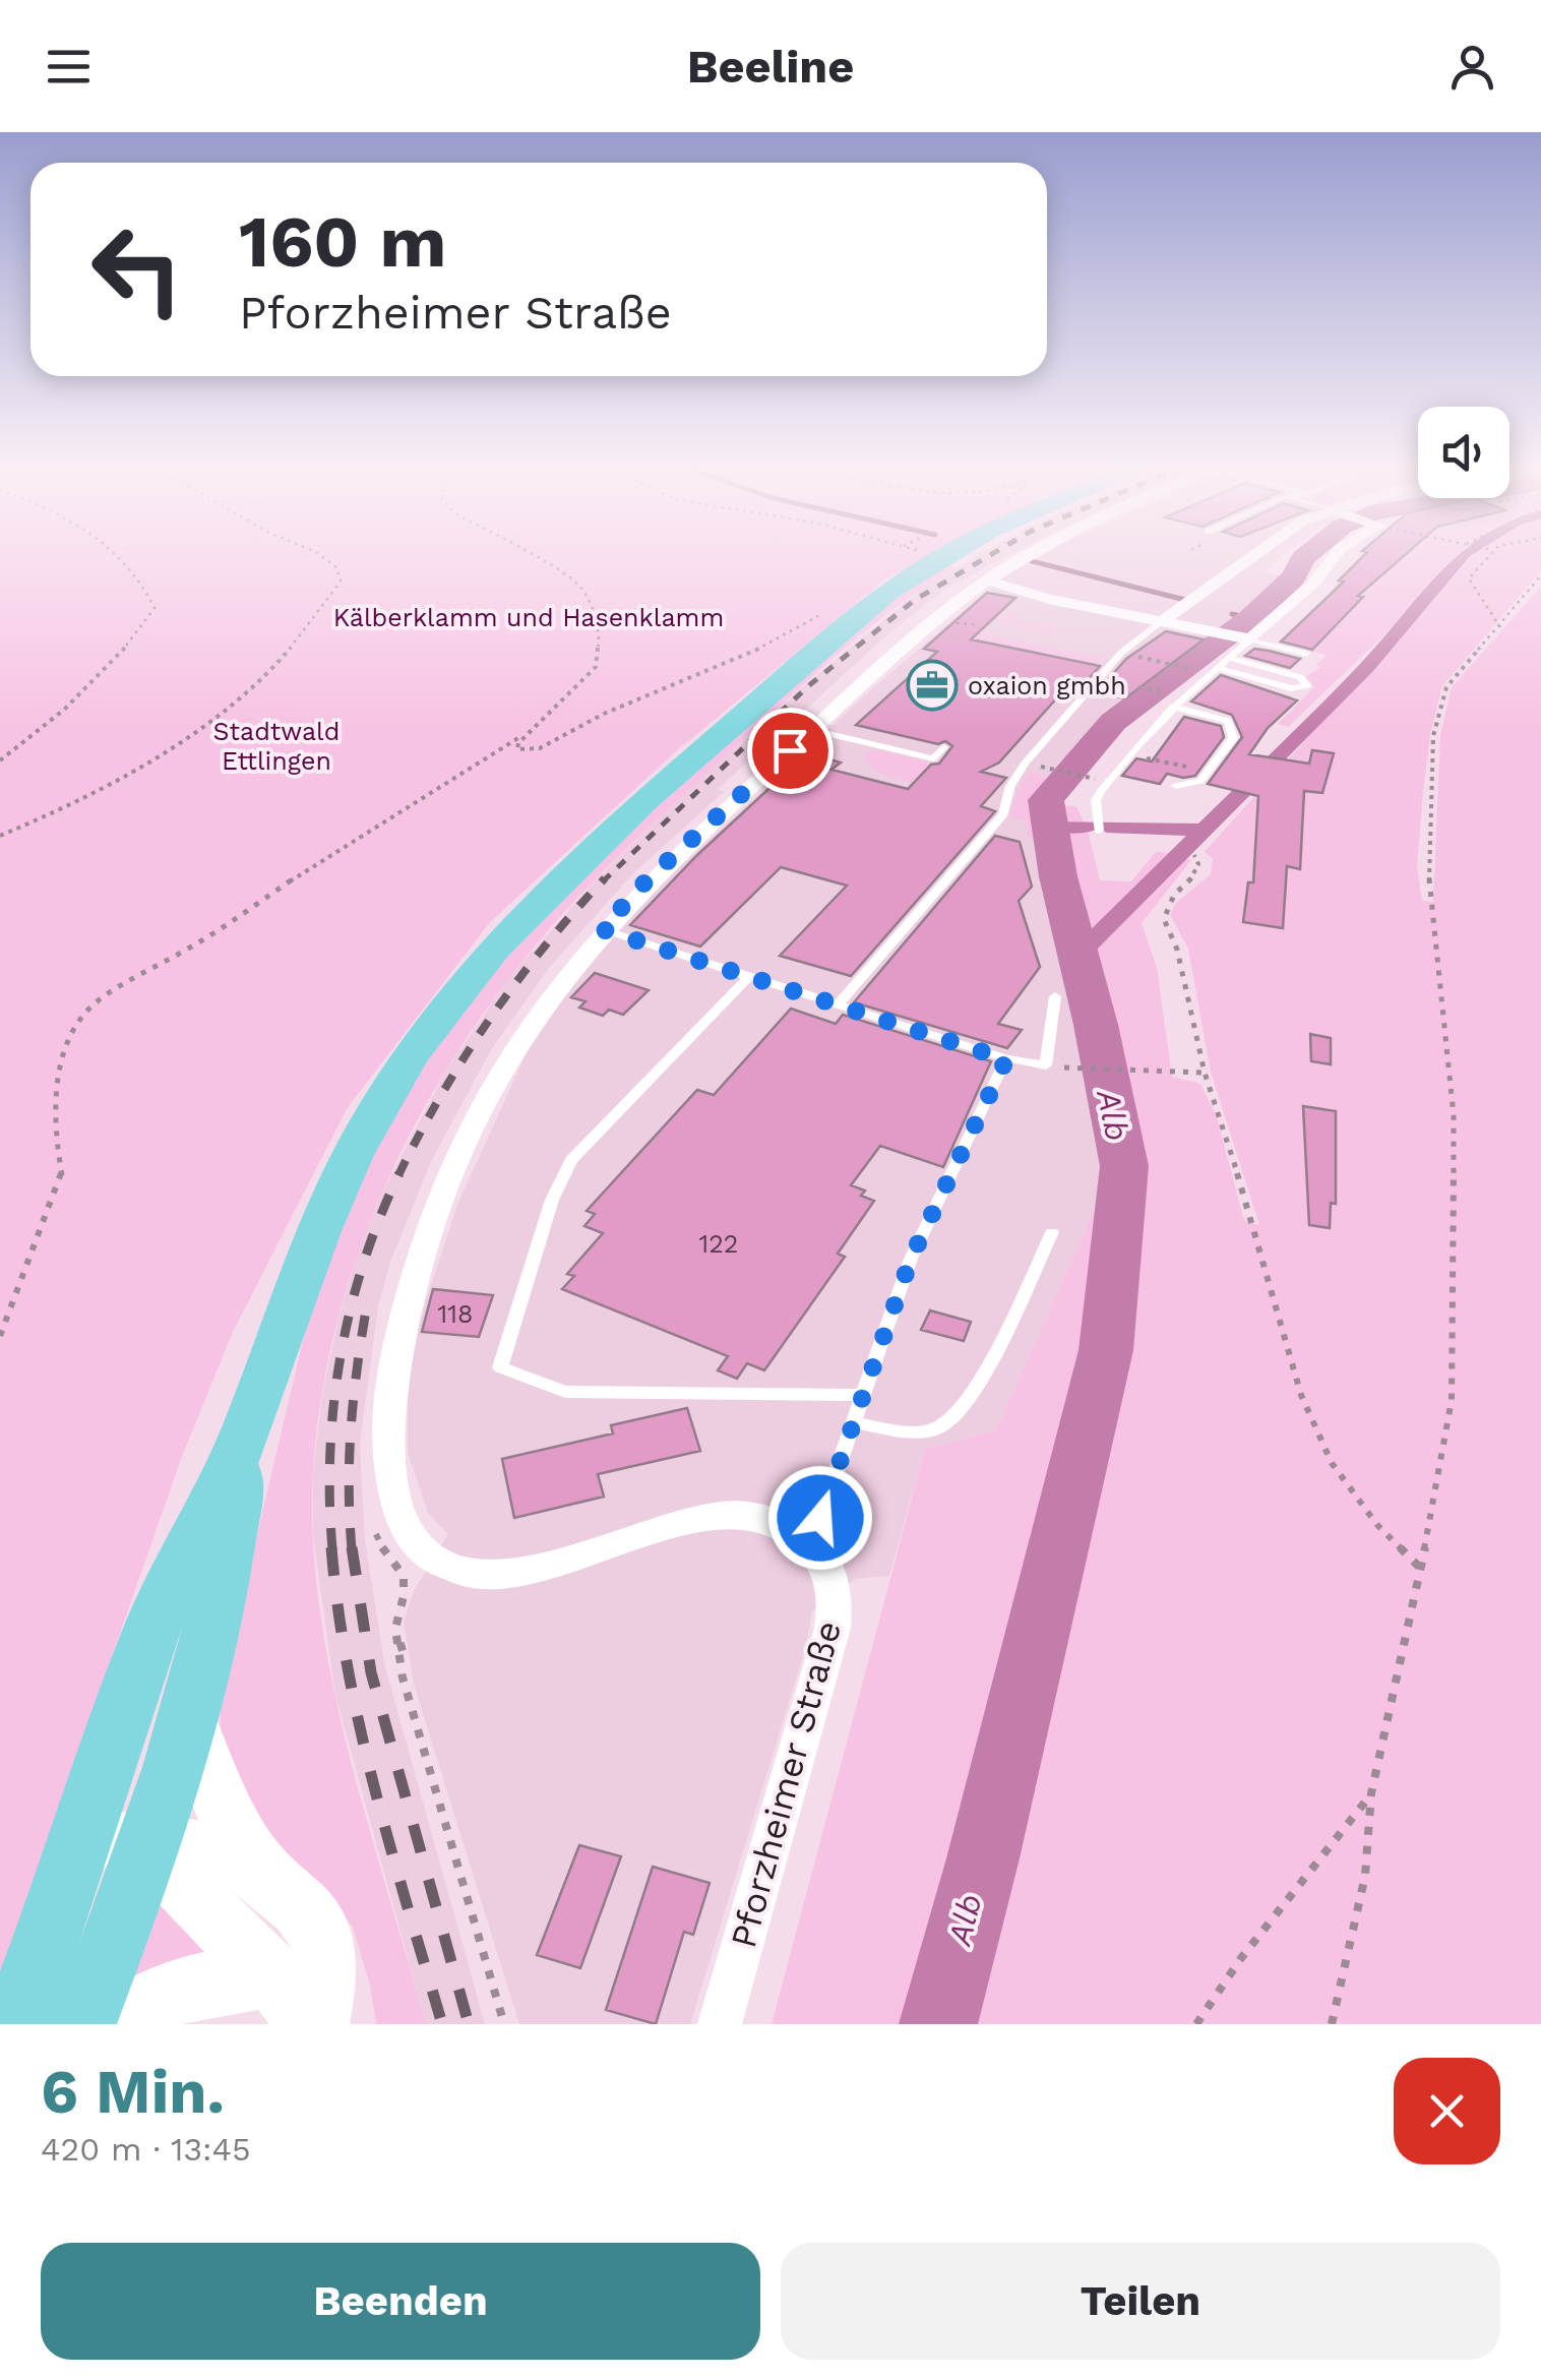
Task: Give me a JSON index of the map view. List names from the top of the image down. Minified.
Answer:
{"streets":{"street":["Pforzheimer Straße"]},"water":["Alb"],"parks":["Kälberklamm und Hasenklamm","Stadtwald Ettlingen"],"places":{"office":["oxaion gmbh"]},"house_numbers":["122","118"],"page":{"header":"Beeline","turn":["160 m","Pforzheimer Straße"],"heading":["6 Min.","420 m · 13:45"],"buttons":["Beenden","Teilen"]}}
